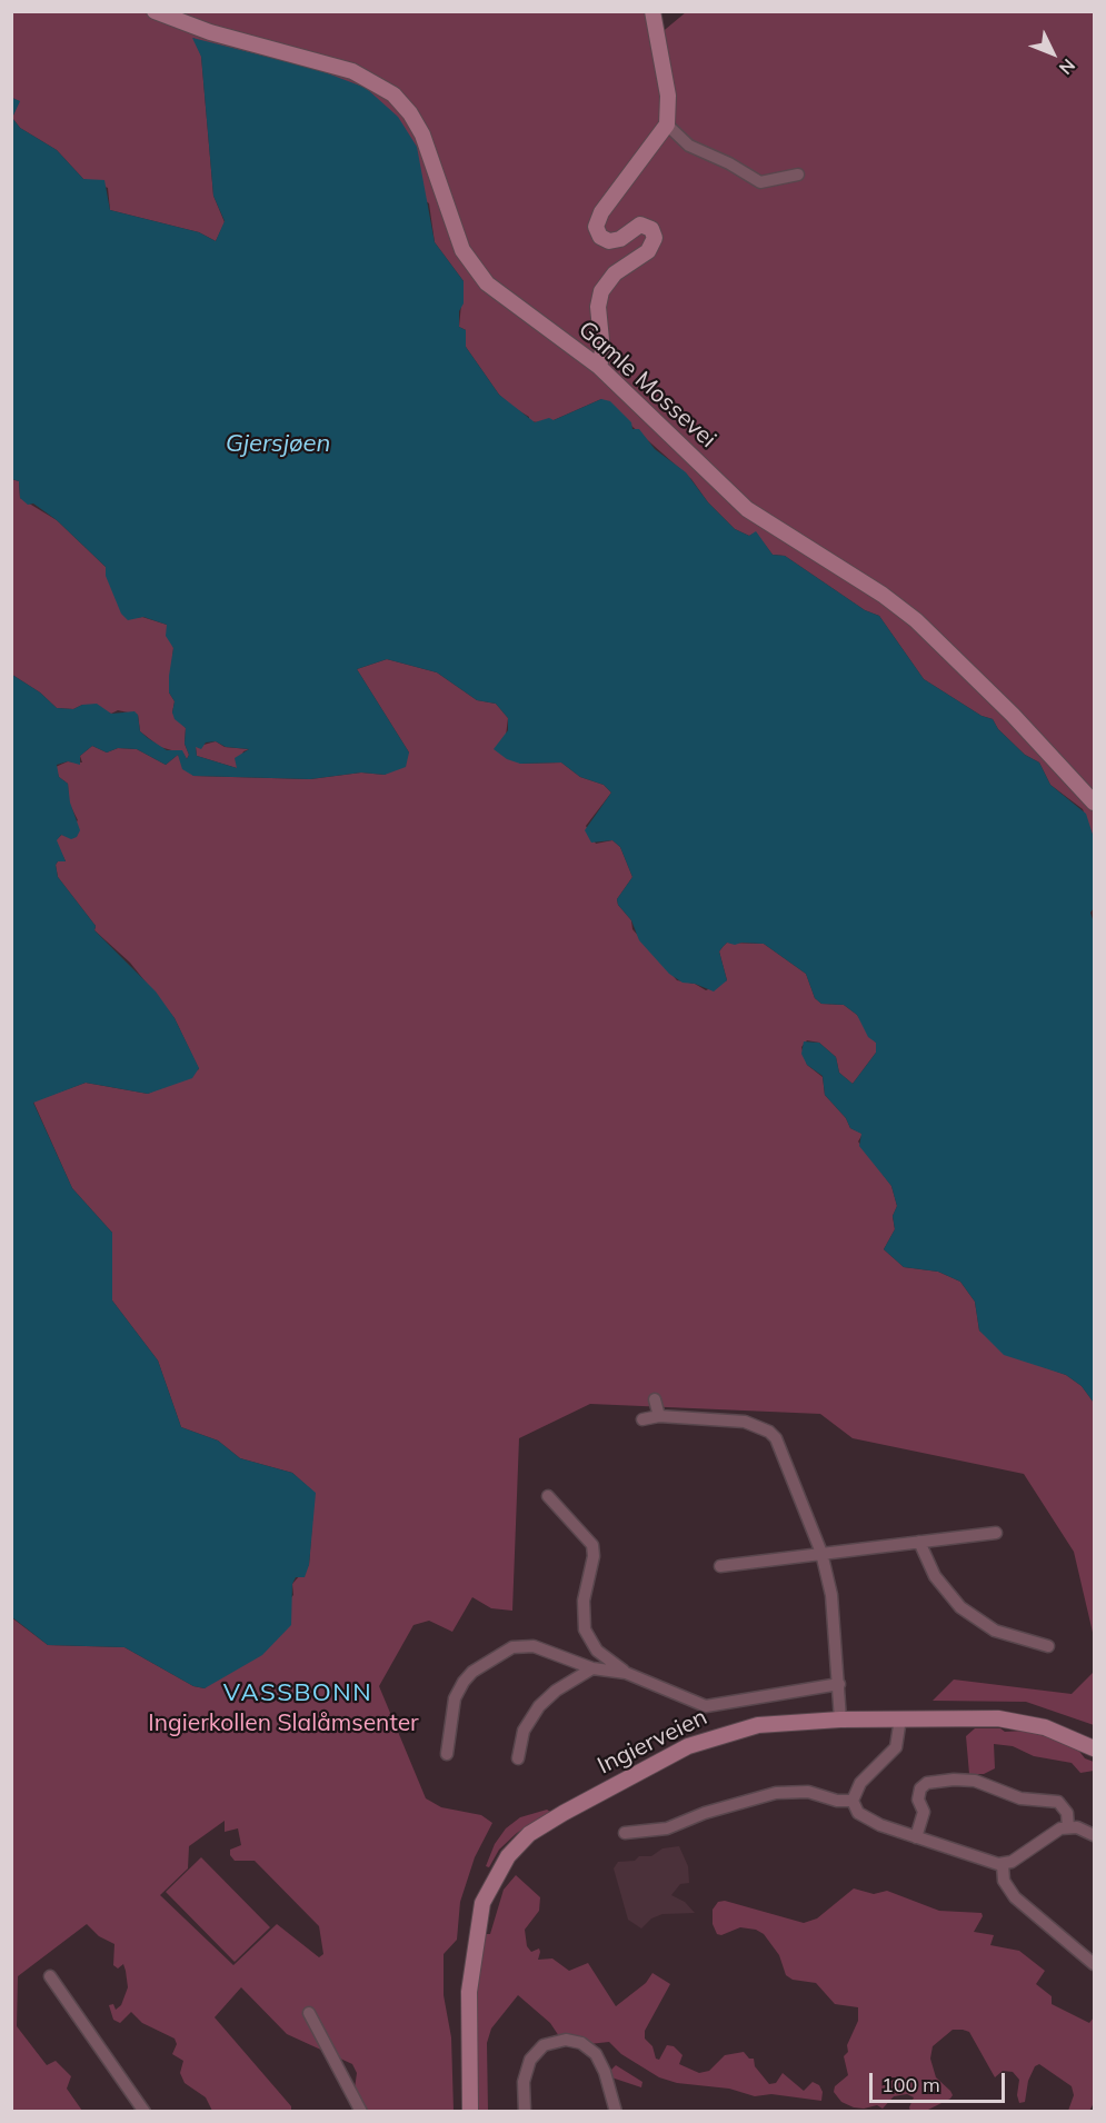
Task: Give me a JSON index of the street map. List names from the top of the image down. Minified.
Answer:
{"streets":{"main road":["Gamle Mossevei","Ingierveien"]},"districts":["VASSBONN"],"water":["Gjersjøen"],"parks":["Ingierkollen Slalåmsenter"],"scale_bar":"100 m","north":"bottom right"}
